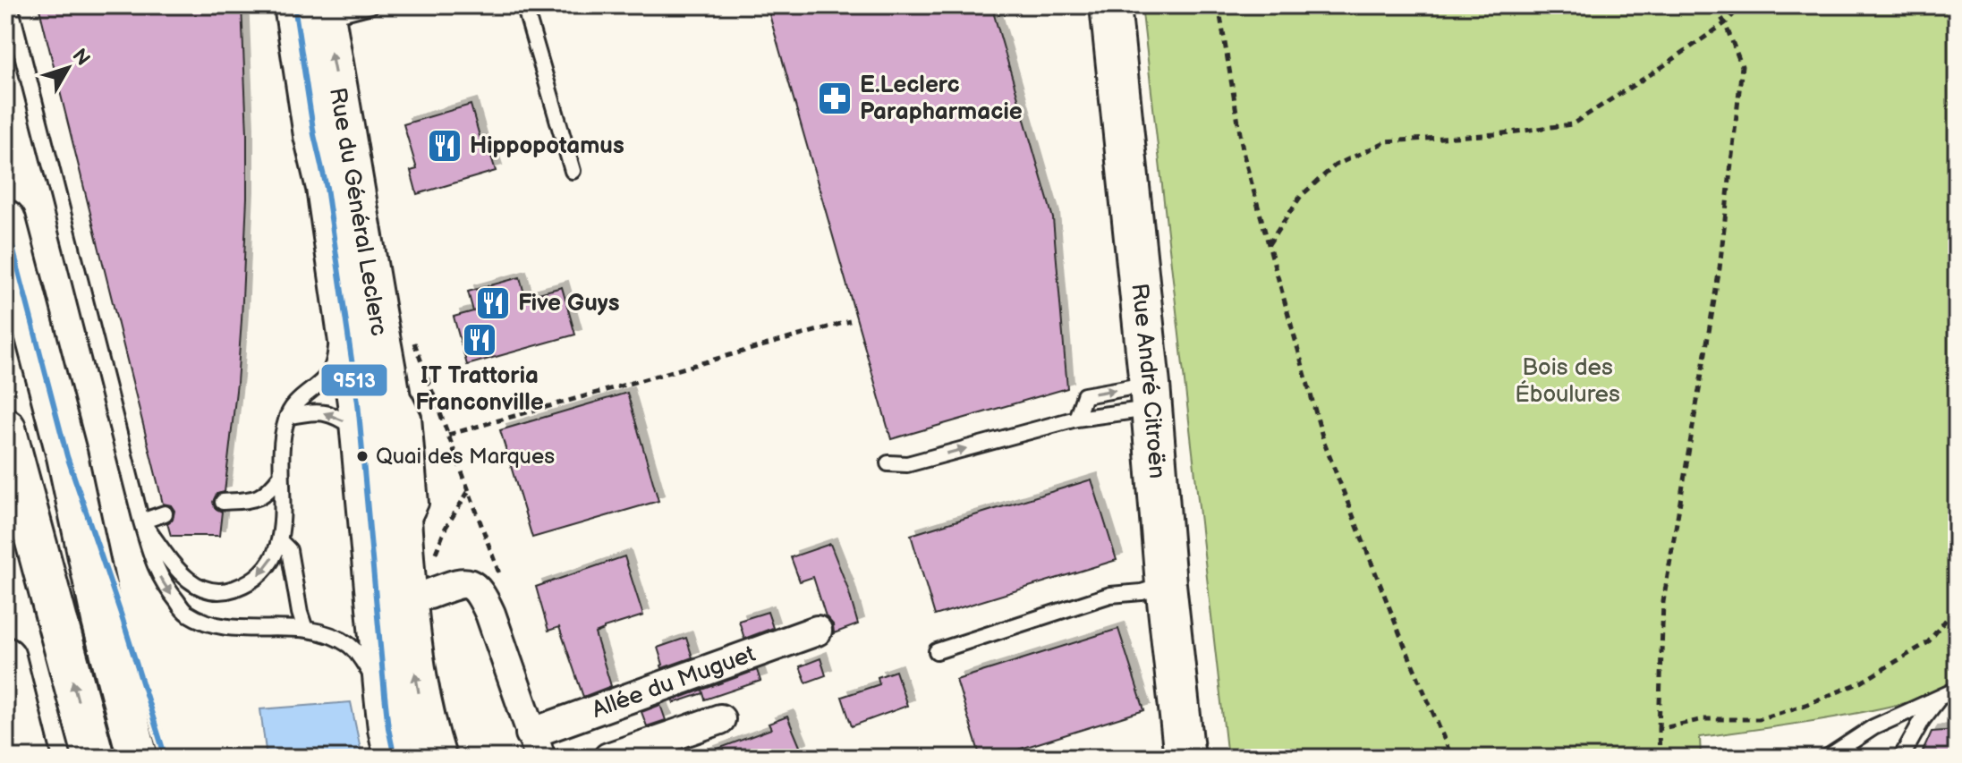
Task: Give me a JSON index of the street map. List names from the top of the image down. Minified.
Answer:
{"streets":{"main road":["Rue du Général Leclerc","Rue André Citroën"],"street":["Allée du Muguet"]},"parks":["Bois des Éboulures"],"places":{"pharmacy":["E.Leclerc Parapharmacie"],"restaurant":["Hippopotamus","Five Guys","IT Trattoria Franconville"],"other":["Quai des Marques"]},"lines":["transit line 9513"],"north":"top right"}
